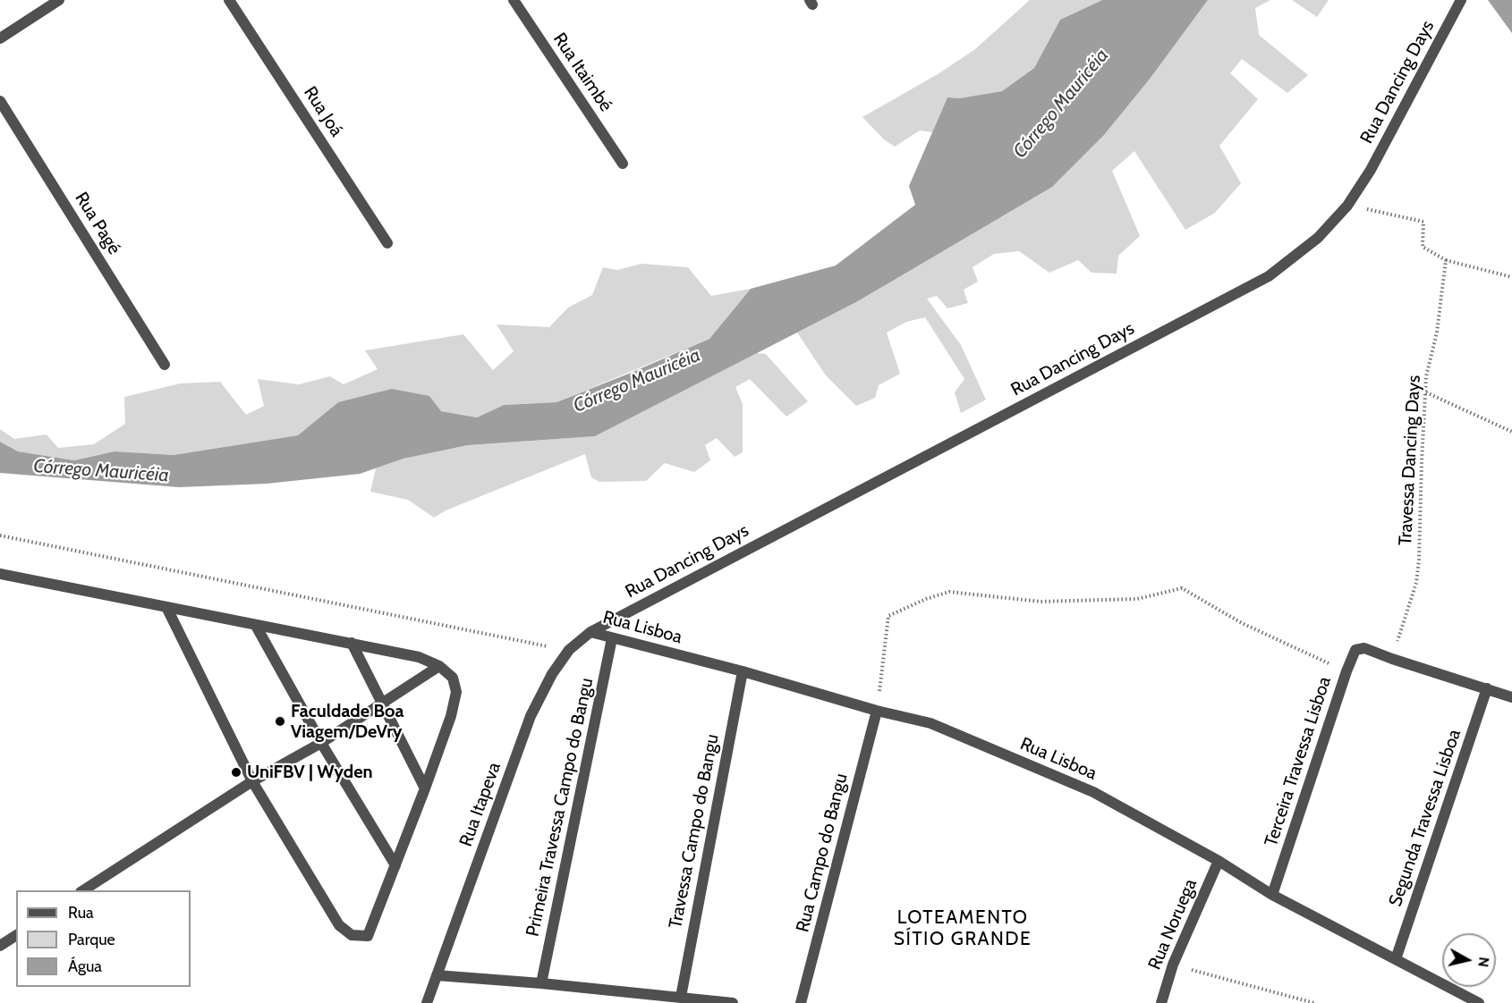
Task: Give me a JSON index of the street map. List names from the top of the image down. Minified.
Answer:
{"streets":{"street":["Rua Itaimbé","Rua Dancing Days","Rua Joá","Rua Pagé","Rua Lisboa","Terceira Travessa Lisboa","Rua Itapeva","Primeira Travessa Campo do Bangu","Segunda Travessa Lisboa","Travessa Campo do Bangu","Rua Campo do Bangu","Rua Noruega"],"path":["Travessa Dancing Days"]},"crossings":[["Rua Dancing Days","Rua Lisboa"],["Rua Dancing Days","Rua Itapeva"],["Travessa Dancing Days","Terceira Travessa Lisboa"],["Rua Lisboa","Terceira Travessa Lisboa"],["Rua Lisboa","Rua Itapeva"],["Rua Lisboa","Primeira Travessa Campo do Bangu"],["Rua Lisboa","Segunda Travessa Lisboa"],["Rua Lisboa","Travessa Campo do Bangu"],["Rua Lisboa","Rua Campo do Bangu"],["Rua Lisboa","Rua Noruega"]],"districts":["LOTEAMENTO SÍTIO GRANDE"],"water":["Córrego Mauricéia"],"places":["Faculdade Boa Viagem/DeVry","UniFBV | Wyden"],"legend":["Rua","Parque","Água"],"north":"right"}
